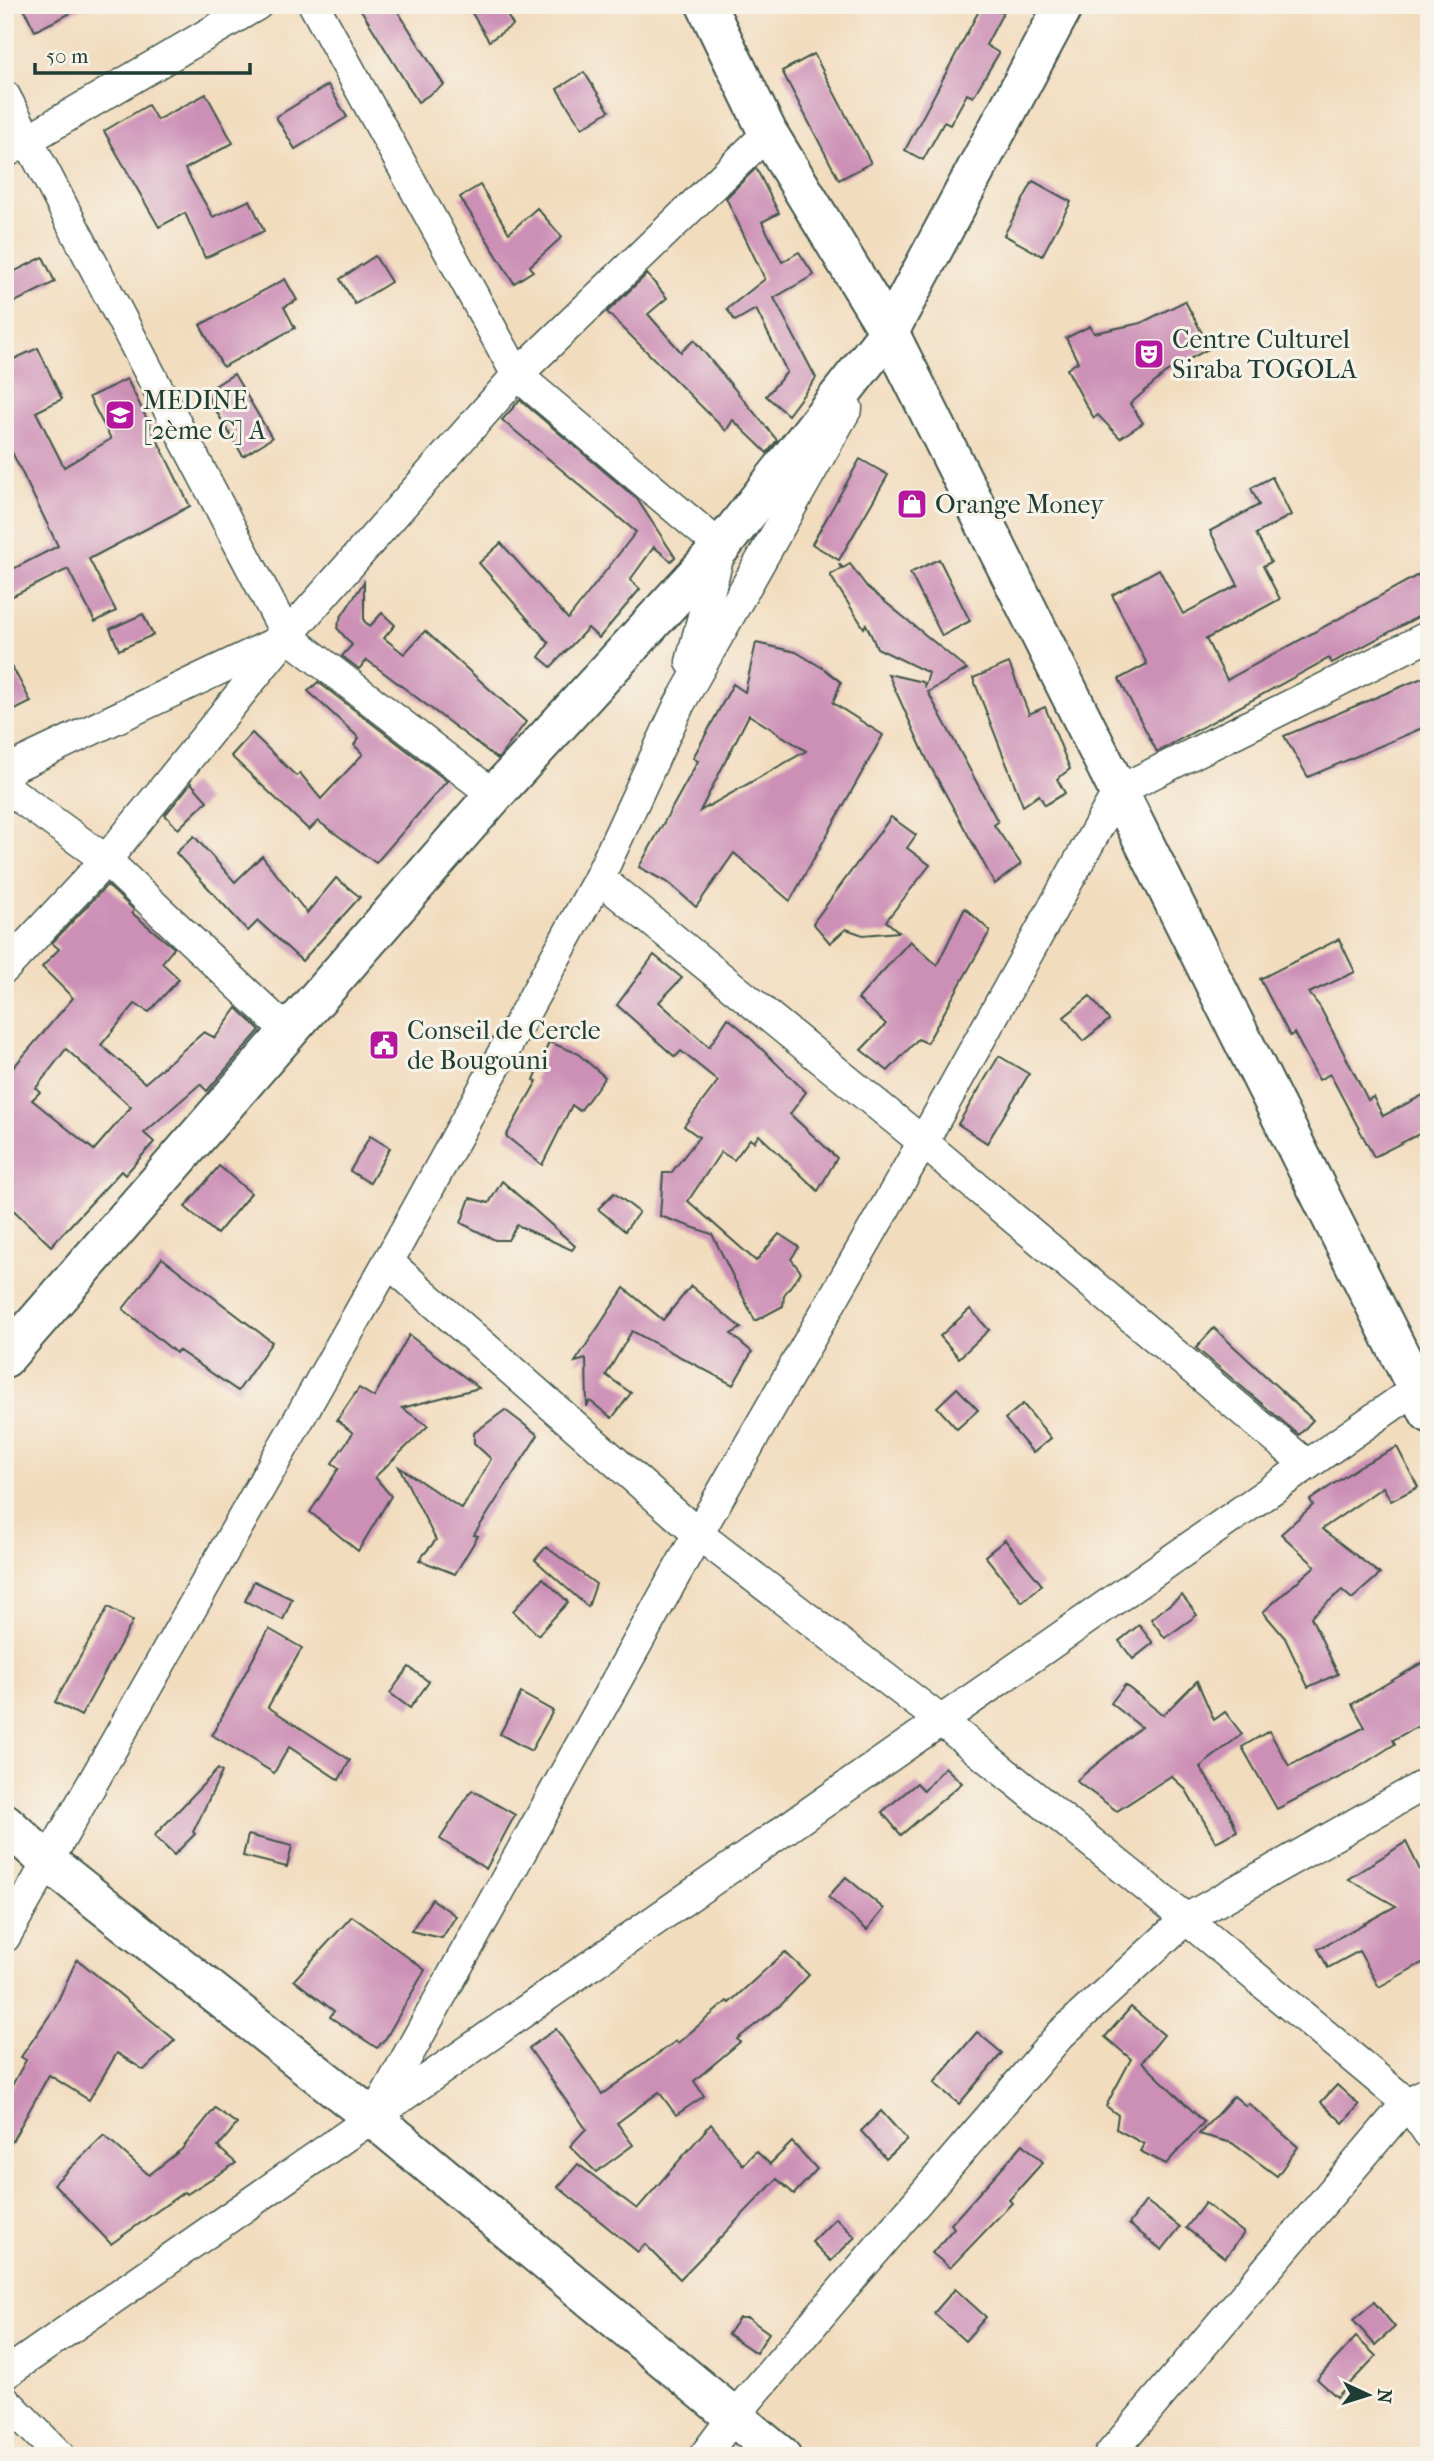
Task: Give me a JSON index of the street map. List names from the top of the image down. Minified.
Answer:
{"places":{"theatre":["Centre Culturel Siraba TOGOLA"],"school or university":["MEDINE [2ème C] A"],"shop":["Orange Money"],"public building":["Conseil de Cercle de Bougouni"]},"scale_bar":"50 m","north":"right"}
